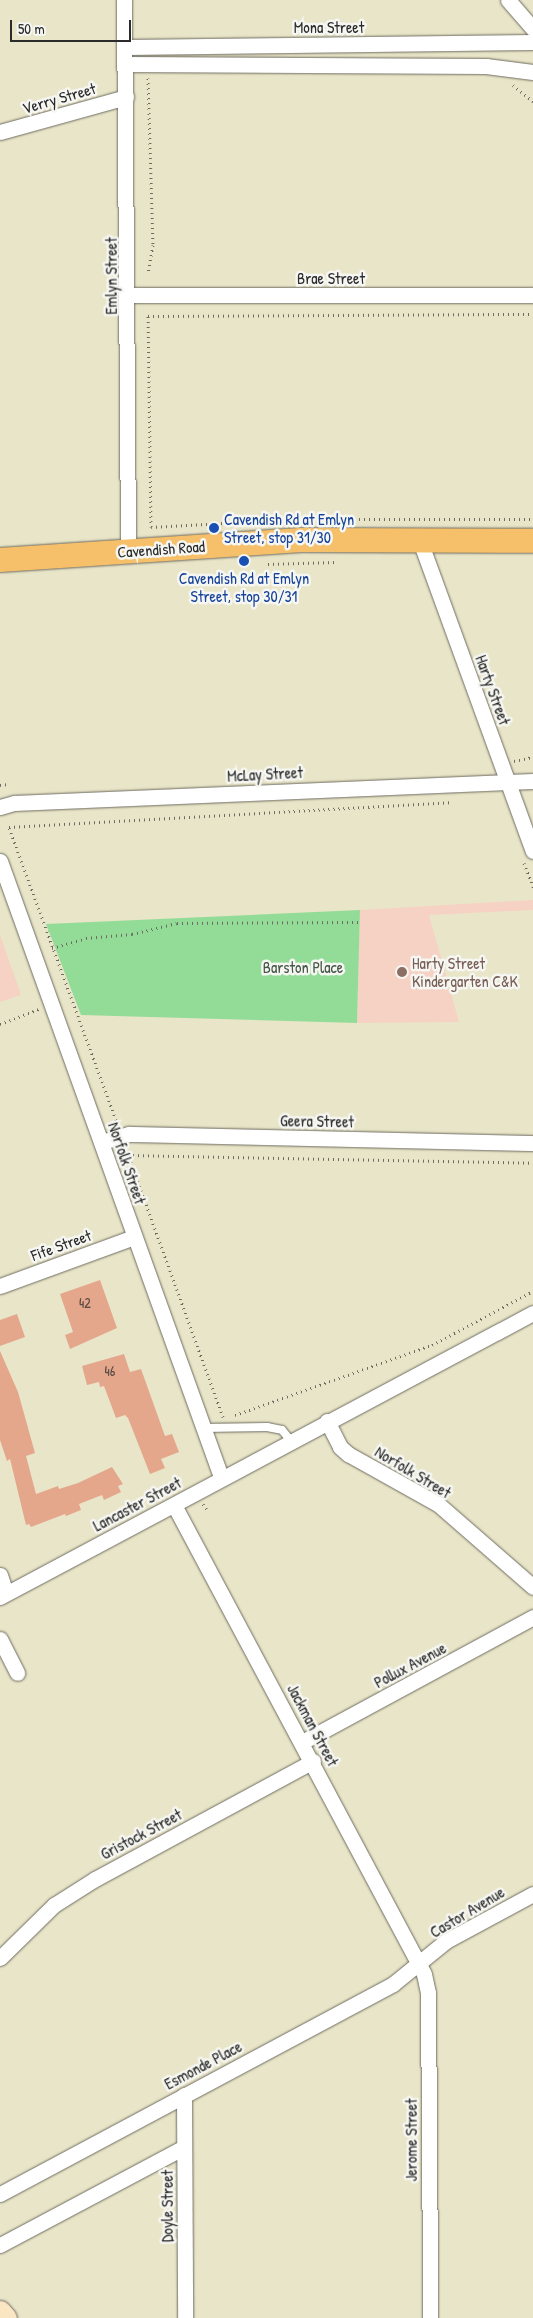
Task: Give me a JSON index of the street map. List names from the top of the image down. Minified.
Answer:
{"streets":{"main road":["Cavendish Road"],"street":["Mona Street","Verry Street","Emlyn Street","Brae Street","Harty Street","McLay Street","Geera Street","Norfolk Street","Fife Street","Lancaster Street","Pollux Avenue","Jackman Street","Gristock Street","Castor Avenue","Esmonde Place","Jerome Street","Doyle Street"]},"crossings":[["Mona Street","Emlyn Street"],["Verry Street","Emlyn Street"],["Emlyn Street","Brae Street"],["Emlyn Street","Cavendish Road"],["Cavendish Road","Harty Street"],["Harty Street","McLay Street"],["Geera Street","Norfolk Street"],["Norfolk Street","Fife Street"],["Norfolk Street","Lancaster Street"],["Lancaster Street","Jackman Street"],["Pollux Avenue","Jackman Street"],["Jackman Street","Gristock Street"],["Jackman Street","Castor Avenue"],["Jackman Street","Esmonde Place"],["Jackman Street","Jerome Street"],["Castor Avenue","Esmonde Place"],["Castor Avenue","Jerome Street"],["Esmonde Place","Jerome Street"],["Esmonde Place","Doyle Street"]],"parks":["Barston Place"],"places":["Cavendish Rd at Emlyn Street, stop 31/30","Cavendish Rd at Emlyn Street, stop 30/31","Harty Street Kindergarten C&K"],"house_numbers":["42","46"],"scale_bar":"50 m"}
